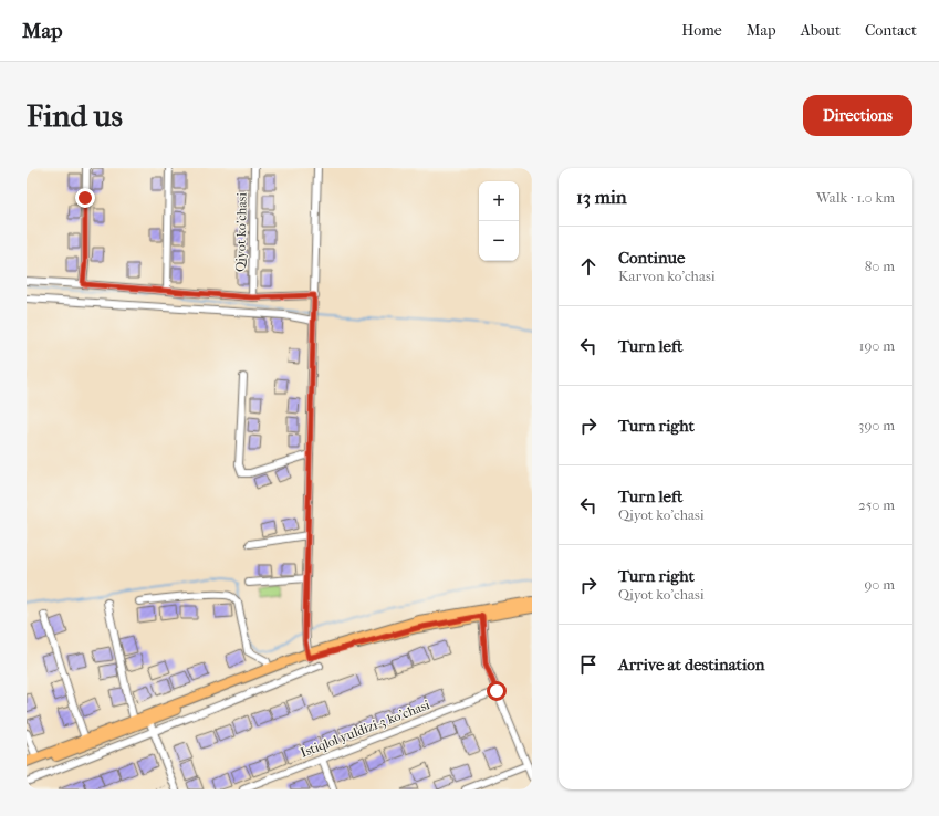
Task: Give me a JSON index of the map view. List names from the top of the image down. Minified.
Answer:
{"streets":{"street":["Qiyot ko'chasi","Istiqlol yuldizi-3 ko'chasi"]},"page":{"header":"Map","nav":["Home","Map","About","Contact"],"buttons":"Directions","title":"Find us","heading":["13 min","Walk · 1.0 km"],"map_buttons":["+","−"],"list":[["Continue","Karvon ko'chasi","80 m"],["Turn left","190 m"],["Turn right","390 m"],["Turn left","Qiyot ko'chasi","250 m"],["Turn right","Qiyot ko'chasi","90 m"],"Arrive at destination"]}}
